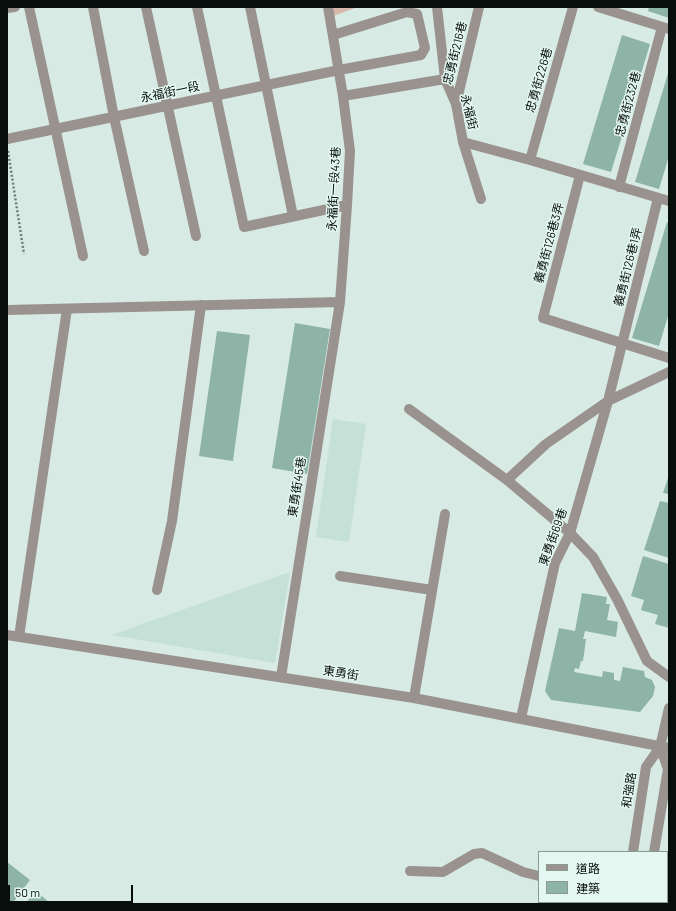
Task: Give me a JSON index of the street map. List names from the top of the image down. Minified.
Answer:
{"streets":{"street":["忠勇街216巷","忠勇街226巷","永福街一段","忠勇街232巷","永福街","永福街一段43巷","義勇街126巷3弄","義勇街126巷1弄","東勇街45巷","東勇街69巷","東勇街","和強路"]},"crossings":[["忠勇街216巷","永福街"],["永福街一段","永福街一段43巷"],["永福街一段43巷","東勇街45巷"],["義勇街126巷3弄","義勇街126巷1弄"],["義勇街126巷3弄","東勇街69巷"],["義勇街126巷1弄","東勇街69巷"],["東勇街45巷","東勇街"],["東勇街69巷","東勇街"],["東勇街","和強路"]],"legend":["道路","建築"],"scale_bar":"50 m"}
